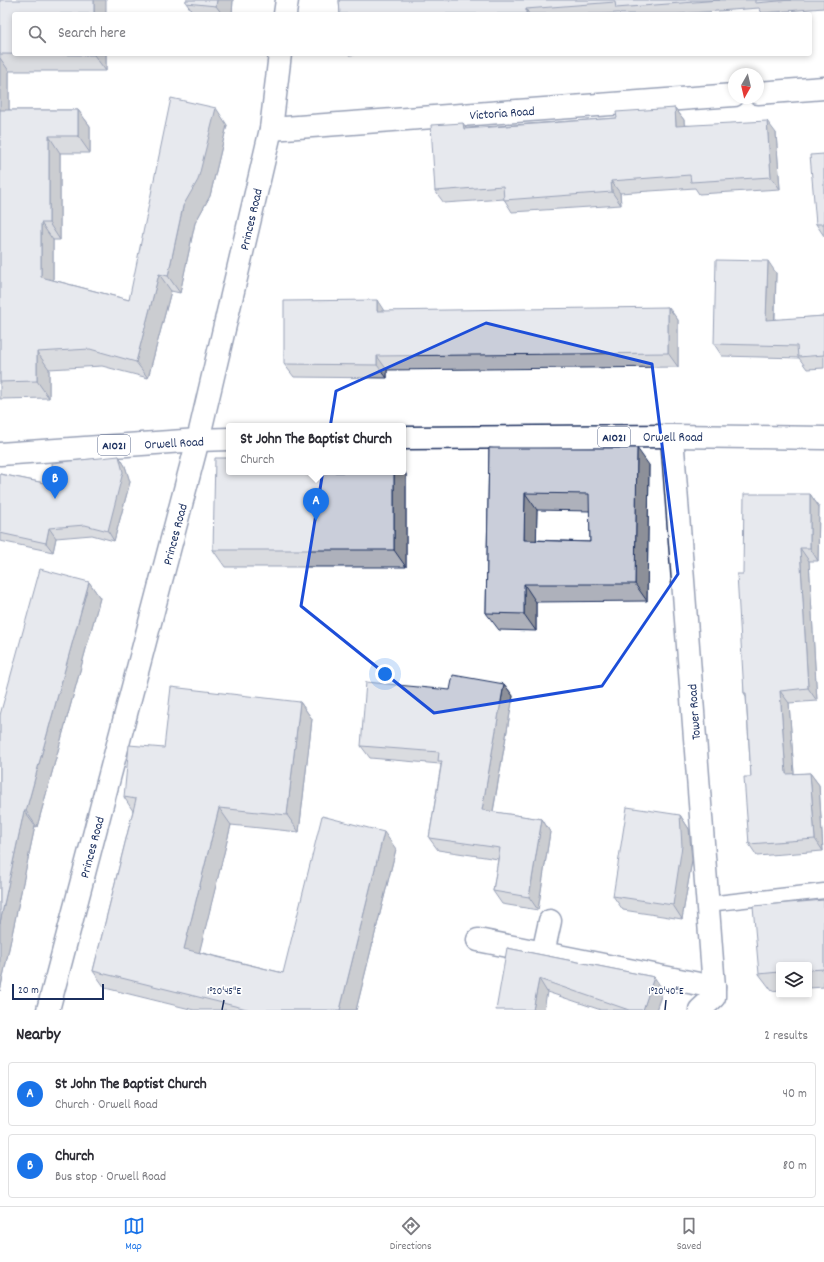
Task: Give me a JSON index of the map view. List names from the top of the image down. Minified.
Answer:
{"streets":{"street":["Victoria Road","Princes Road","Orwell Road","A1021","Tower Road"]},"crossings":[["Victoria Road","Princes Road"],["Princes Road","Orwell Road"],["Orwell Road","Tower Road"]],"scale_bar":"20 m","north":"bottom","page":{"search":"Search here","popup":["St John The Baptist Church","Church"],"pins":["B","A"],"scale":"20 m","heading":["Nearby","2 results"],"list":[{"mark":"A","name":"St John The Baptist Church","note":"Church · Orwell Road","value":"40 m"},{"mark":"B","name":"Church","note":"Bus stop · Orwell Road","value":"80 m"}],"nav":["Map","Directions","Saved"]},"coordinates":["1°20'45\"E","1°20'40\"E"]}
